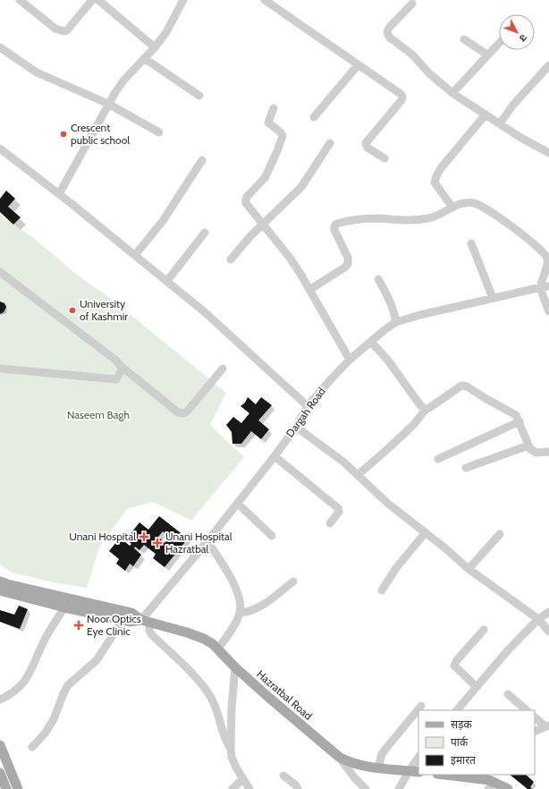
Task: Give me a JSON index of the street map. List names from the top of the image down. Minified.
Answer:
{"streets":{"main road":["Hazratbal Road"],"street":["Dargah Road"]},"crossings":[["Dargah Road","Hazratbal Road"]],"parks":["Naseem Bagh"],"places":{"other":["Crescent public school","University of Kashmir"],"health":["Unani Hospital","Unani Hospital Hazratbal","Noor Optics Eye Clinic"]},"legend":["सड़क","पार्क","इमारत"],"north":"bottom right"}
